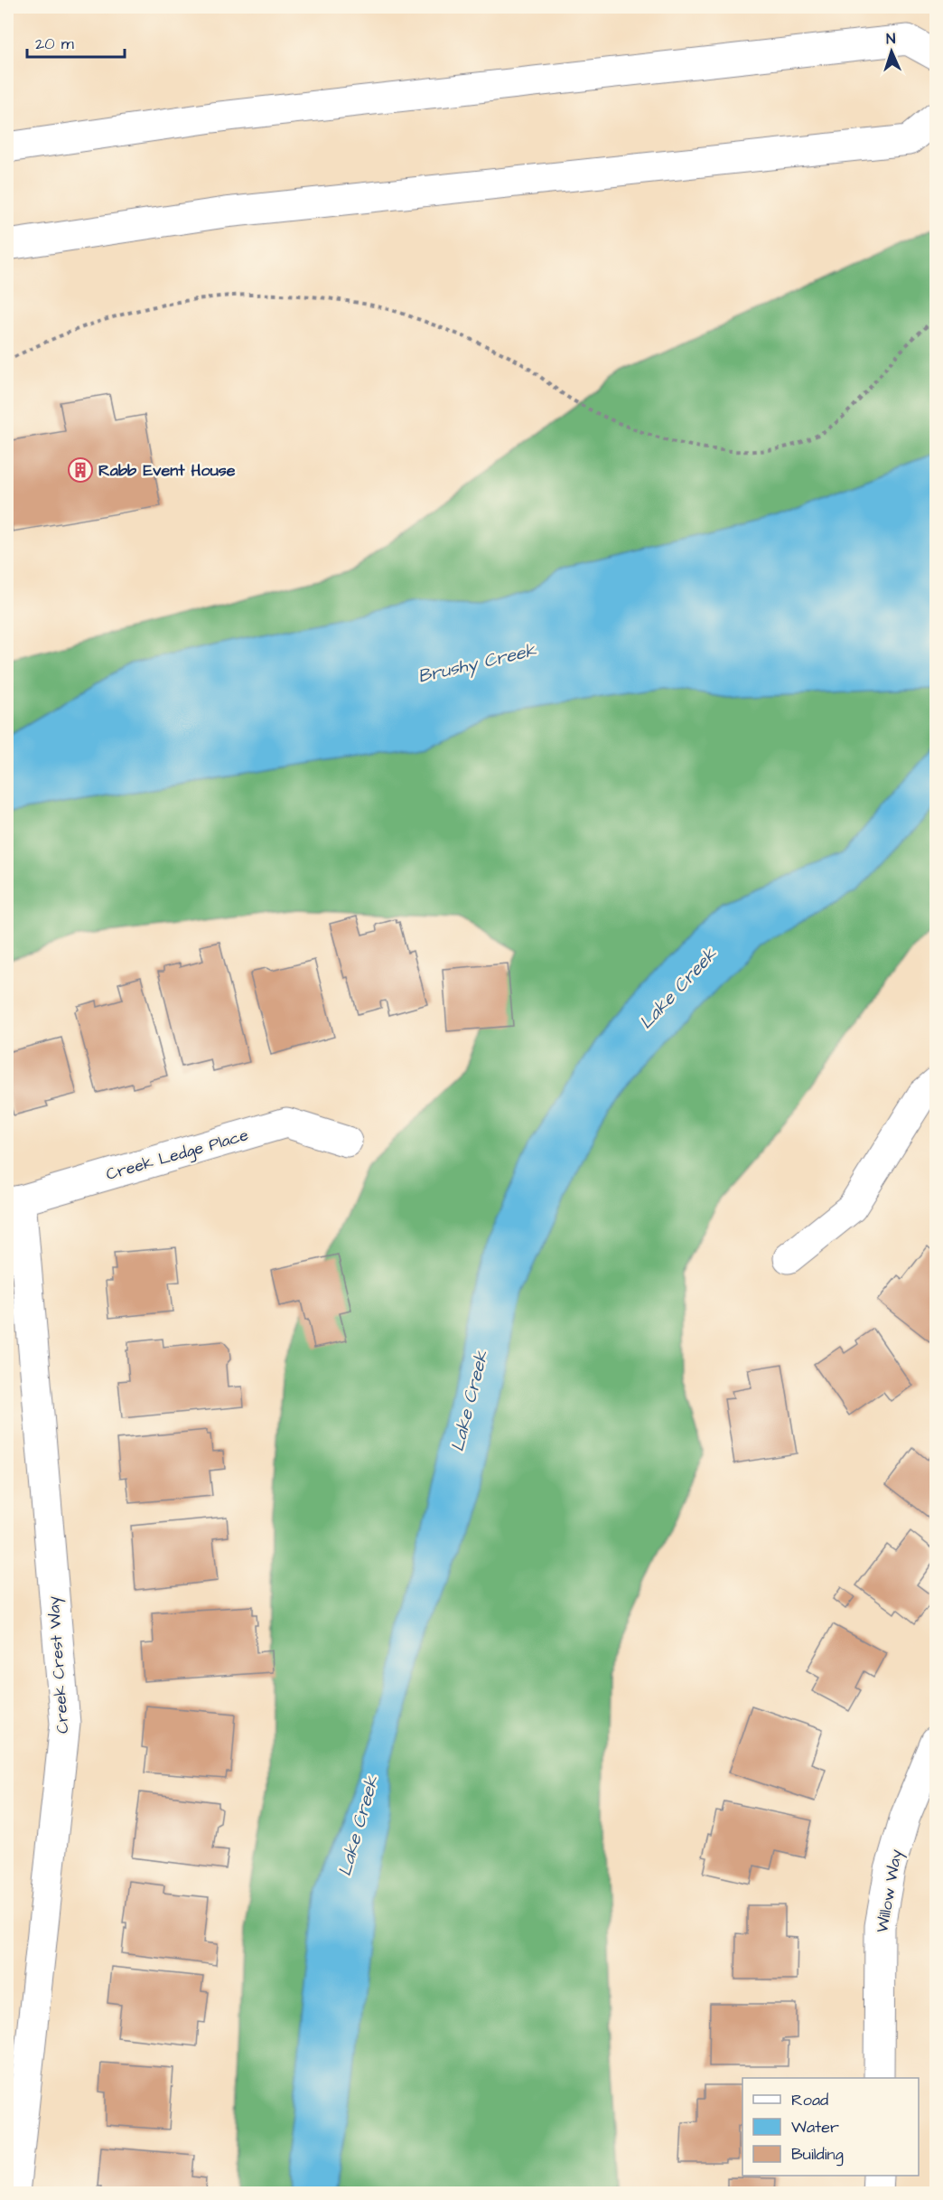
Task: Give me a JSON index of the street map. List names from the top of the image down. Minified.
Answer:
{"streets":{"street":["Creek Ledge Place","Creek Crest Way","Willow Way"]},"crossings":[["Creek Ledge Place","Creek Crest Way"]],"water":["Brushy Creek","Lake Creek"],"places":{"building":["Rabb Event House"]},"legend":["Road","Water","Building"],"scale_bar":"20 m","north":"top"}
